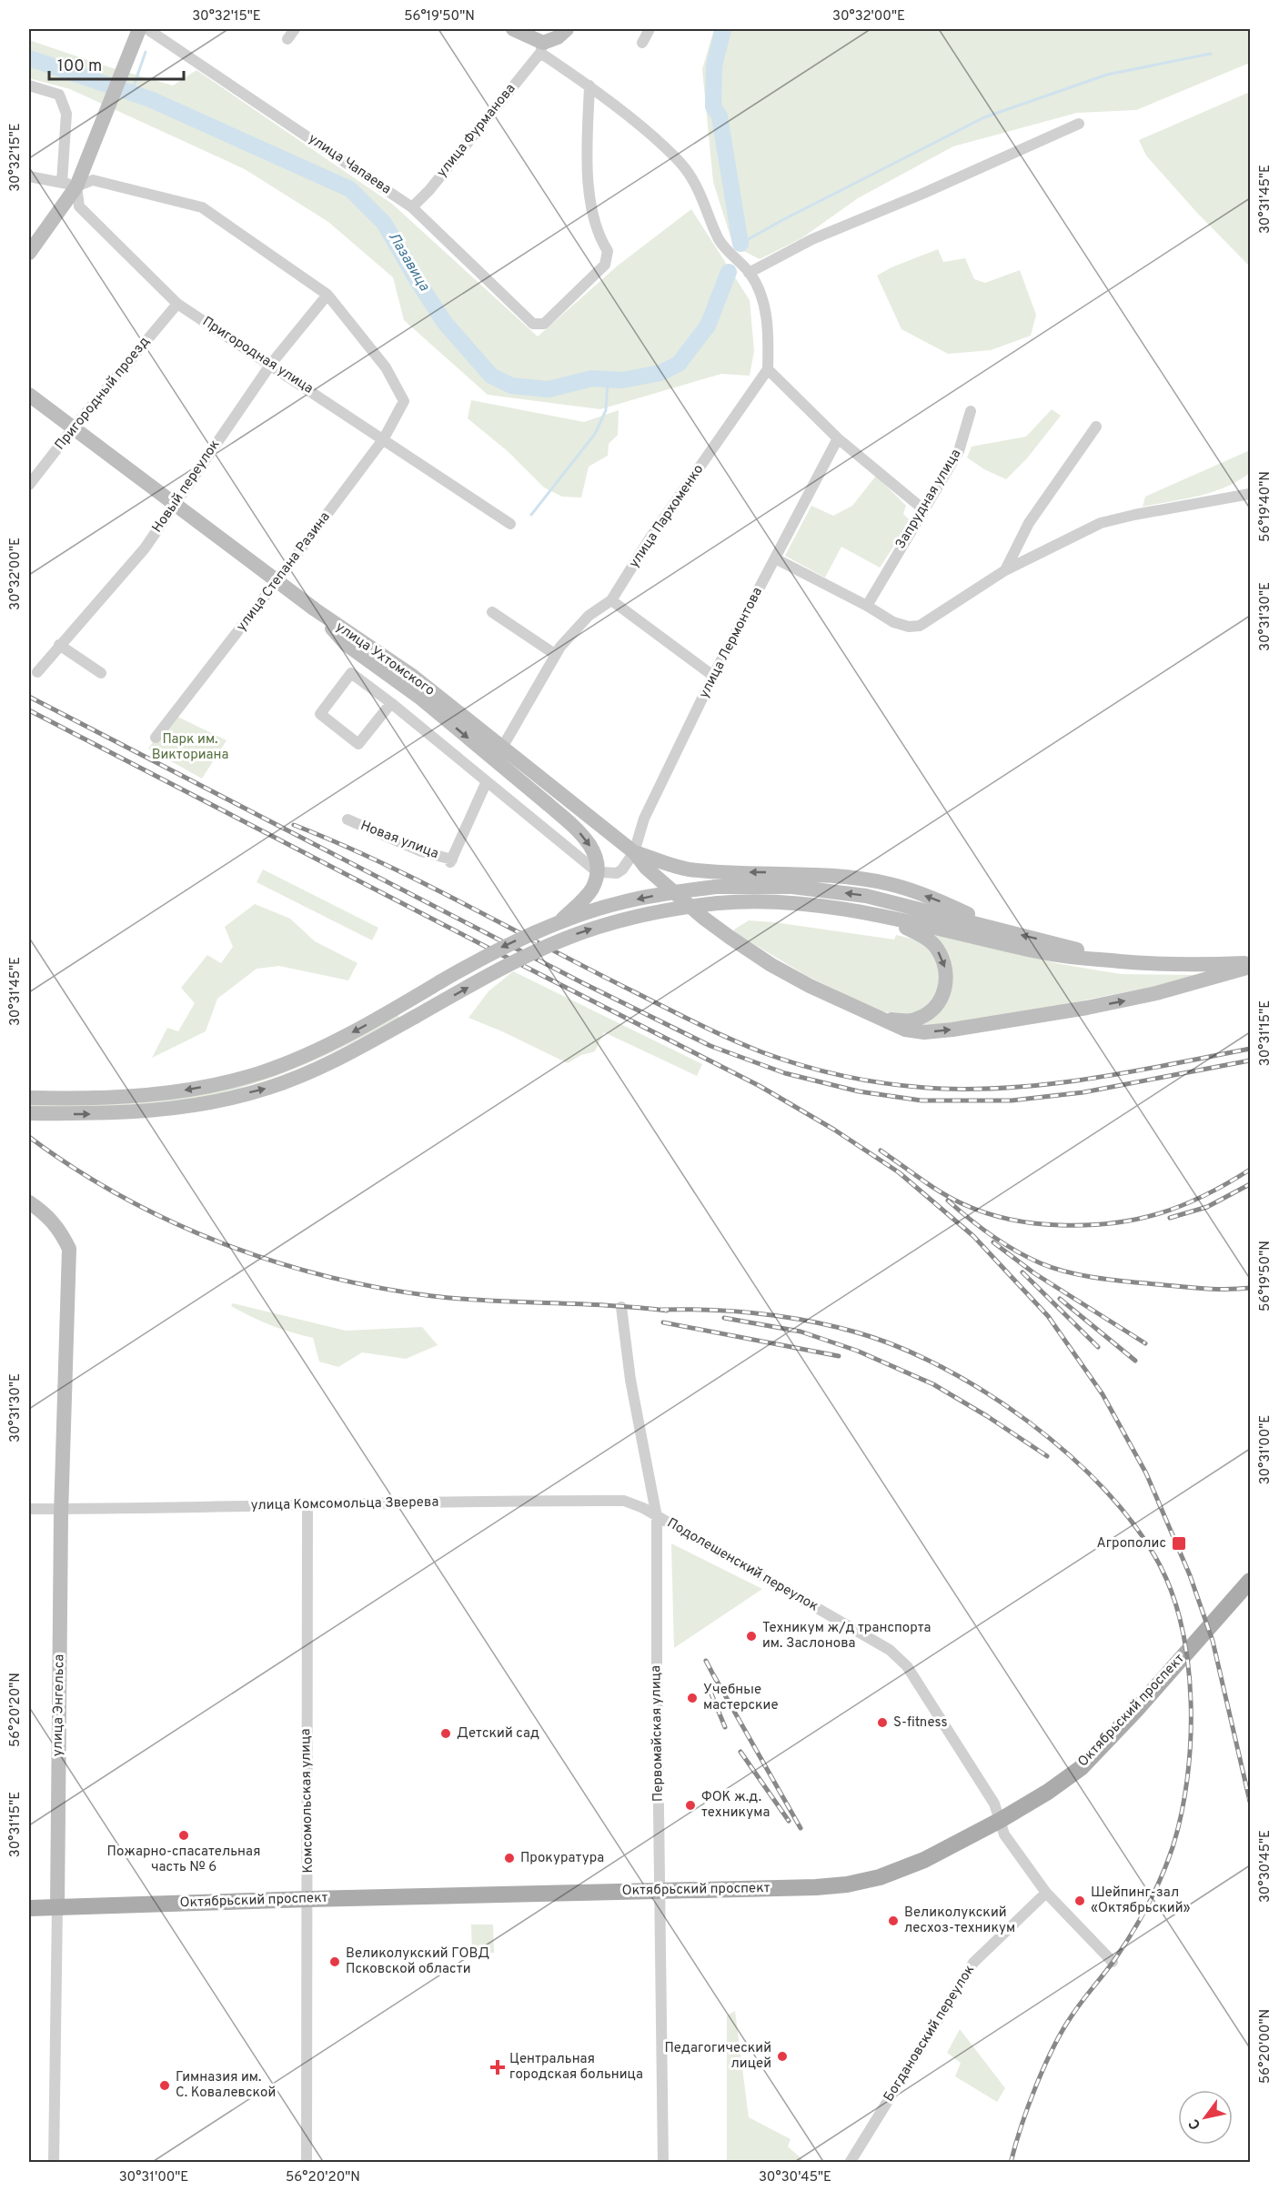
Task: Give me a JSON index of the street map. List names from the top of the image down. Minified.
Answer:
{"streets":{"main road":["улица Фурманова","улица Ухтомского","улица Энгельса","Октябрьский проспект"],"street":["улица Чапаева","Пригородная улица","Пригородный проезд","Новый переулок","Запрудная улица","улица Пархоменко","улица Степана Разина","улица Лермонтова","Новая улица","улица Комсомольца Зверева","Подолешенский переулок","Первомайская улица","Комсомольская улица","Богдановский переулок"]},"crossings":[["улица Фурманова","улица Чапаева"],["Пригородная улица","Пригородный проезд"],["Пригородная улица","Новый переулок"],["Пригородная улица","улица Степана Разина"],["Пригородный проезд","улица Ухтомского"],["Новый переулок","улица Степана Разина"],["Новый переулок","улица Ухтомского"],["улица Пархоменко","улица Ухтомского"],["улица Степана Разина","улица Ухтомского"],["улица Лермонтова","улица Ухтомского"],["улица Комсомольца Зверева","Подолешенский переулок"],["улица Комсомольца Зверева","улица Энгельса"],["улица Комсомольца Зверева","Первомайская улица"],["улица Комсомольца Зверева","Комсомольская улица"],["Подолешенский переулок","Октябрьский проспект"],["Подолешенский переулок","Первомайская улица"],["Подолешенский переулок","Богдановский переулок"],["улица Энгельса","Октябрьский проспект"],["Октябрьский проспект","Первомайская улица"],["Октябрьский проспект","Комсомольская улица"]],"water":["Лазавица"],"parks":["Парк им. Викториана"],"places":{"transit":["Агрополис"],"other":["Техникум ж/д транспорта им. Заслонова","Учебные мастерские","S-fitness","Детский сад","ФОК ж.д. техникума","Пожарно-спасательная часть № 6","Прокуратура","Шейпинг-зал «Октябрьский»","Великолукский лесхоз-техникум","Великолукский ГОВД Псковской области","Педагогический лицей","Гимназия им. С. Ковалевской"],"health":["Центральная городская больница"]},"scale_bar":"100 m","north":"bottom left","coordinates":["30°32'15\"E","56°19'50\"N","30°32'00\"E","30°31'45\"E","56°19'40\"N","30°31'30\"E","30°31'15\"E","30°31'00\"E","56°20'20\"N","30°30'45\"E","56°20'00\"N"]}
